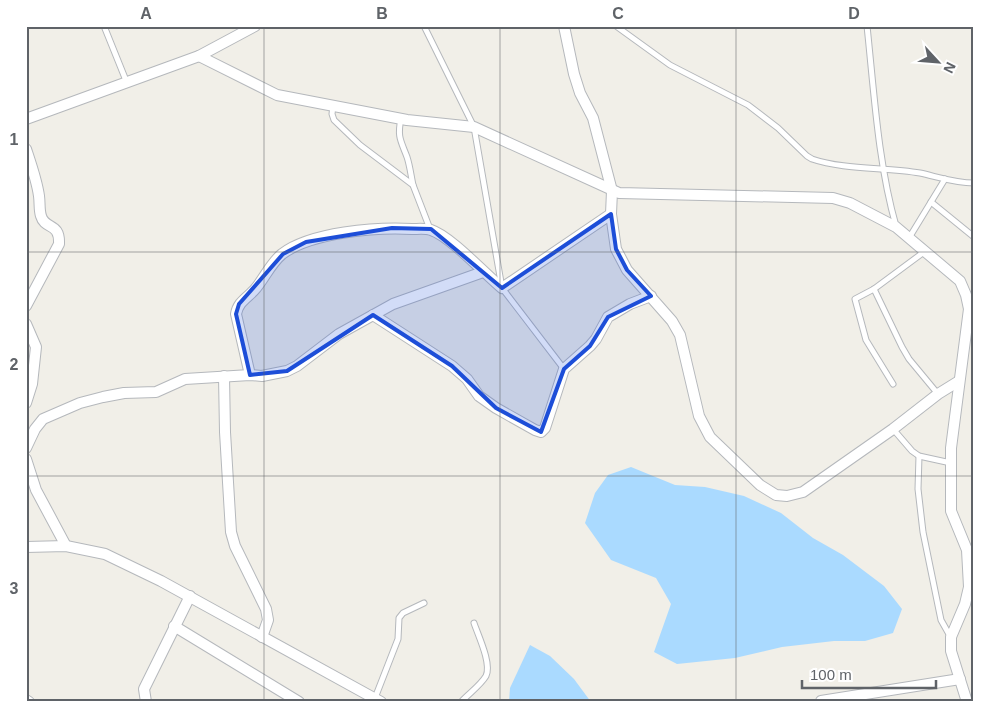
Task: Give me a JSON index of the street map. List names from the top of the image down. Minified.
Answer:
{"scale_bar":"100 m","north":"bottom right","grid":{"columns":["A","B","C","D"],"rows":["1","2","3"]}}
